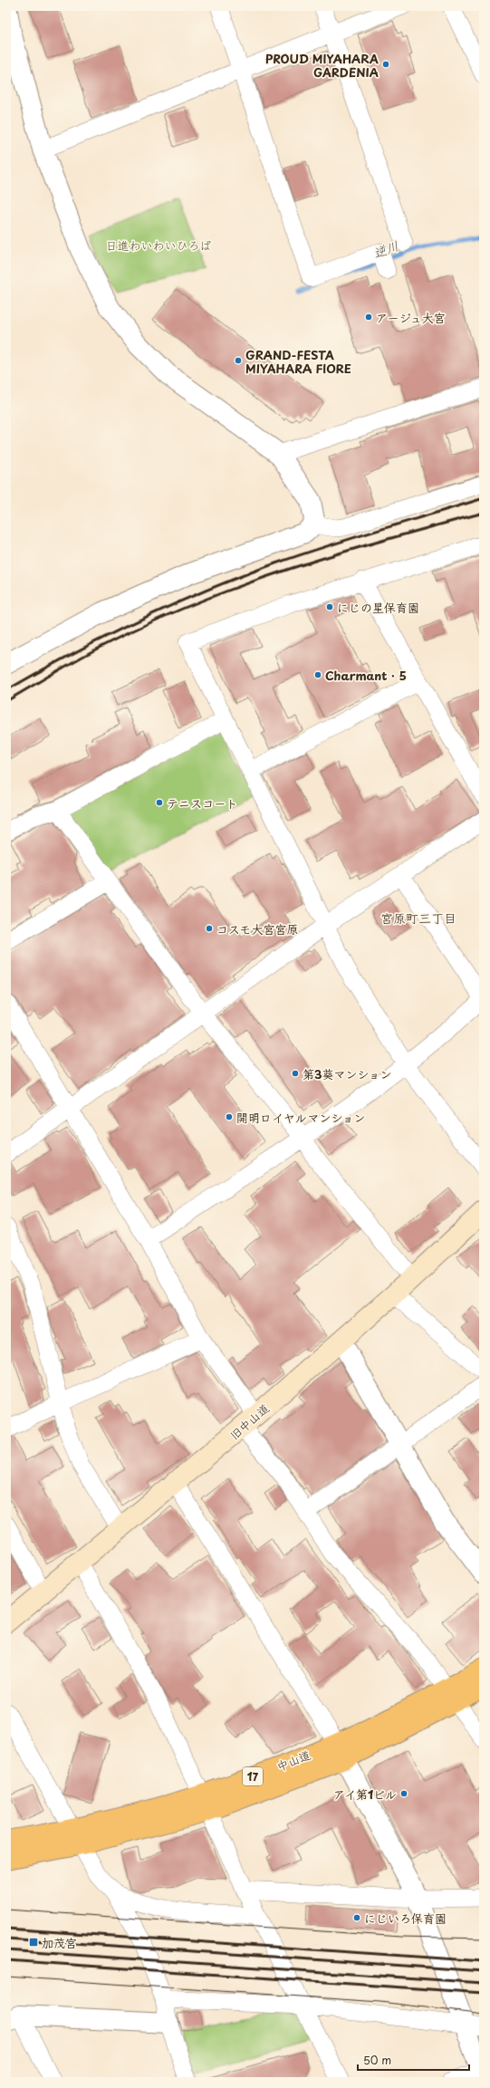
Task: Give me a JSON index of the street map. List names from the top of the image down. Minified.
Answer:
{"streets":{"highway":["中山道","17"],"main road":["旧中山道"]},"districts":["宮原町三丁目"],"water":["逆川"],"parks":["日進わいわいひろば"],"places":{"other":["PROUD MIYAHARA GARDENIA","アージュ大宮","GRAND-FESTA MIYAHARA FIORE","にじの星保育園","Charmant・5","テニスコート","コスモ大宮宮原","第3葵マンション","開明ロイヤルマンション","アイ第1ビル","にじいろ保育園"],"transit":["加茂宮"]},"scale_bar":"50 m"}
